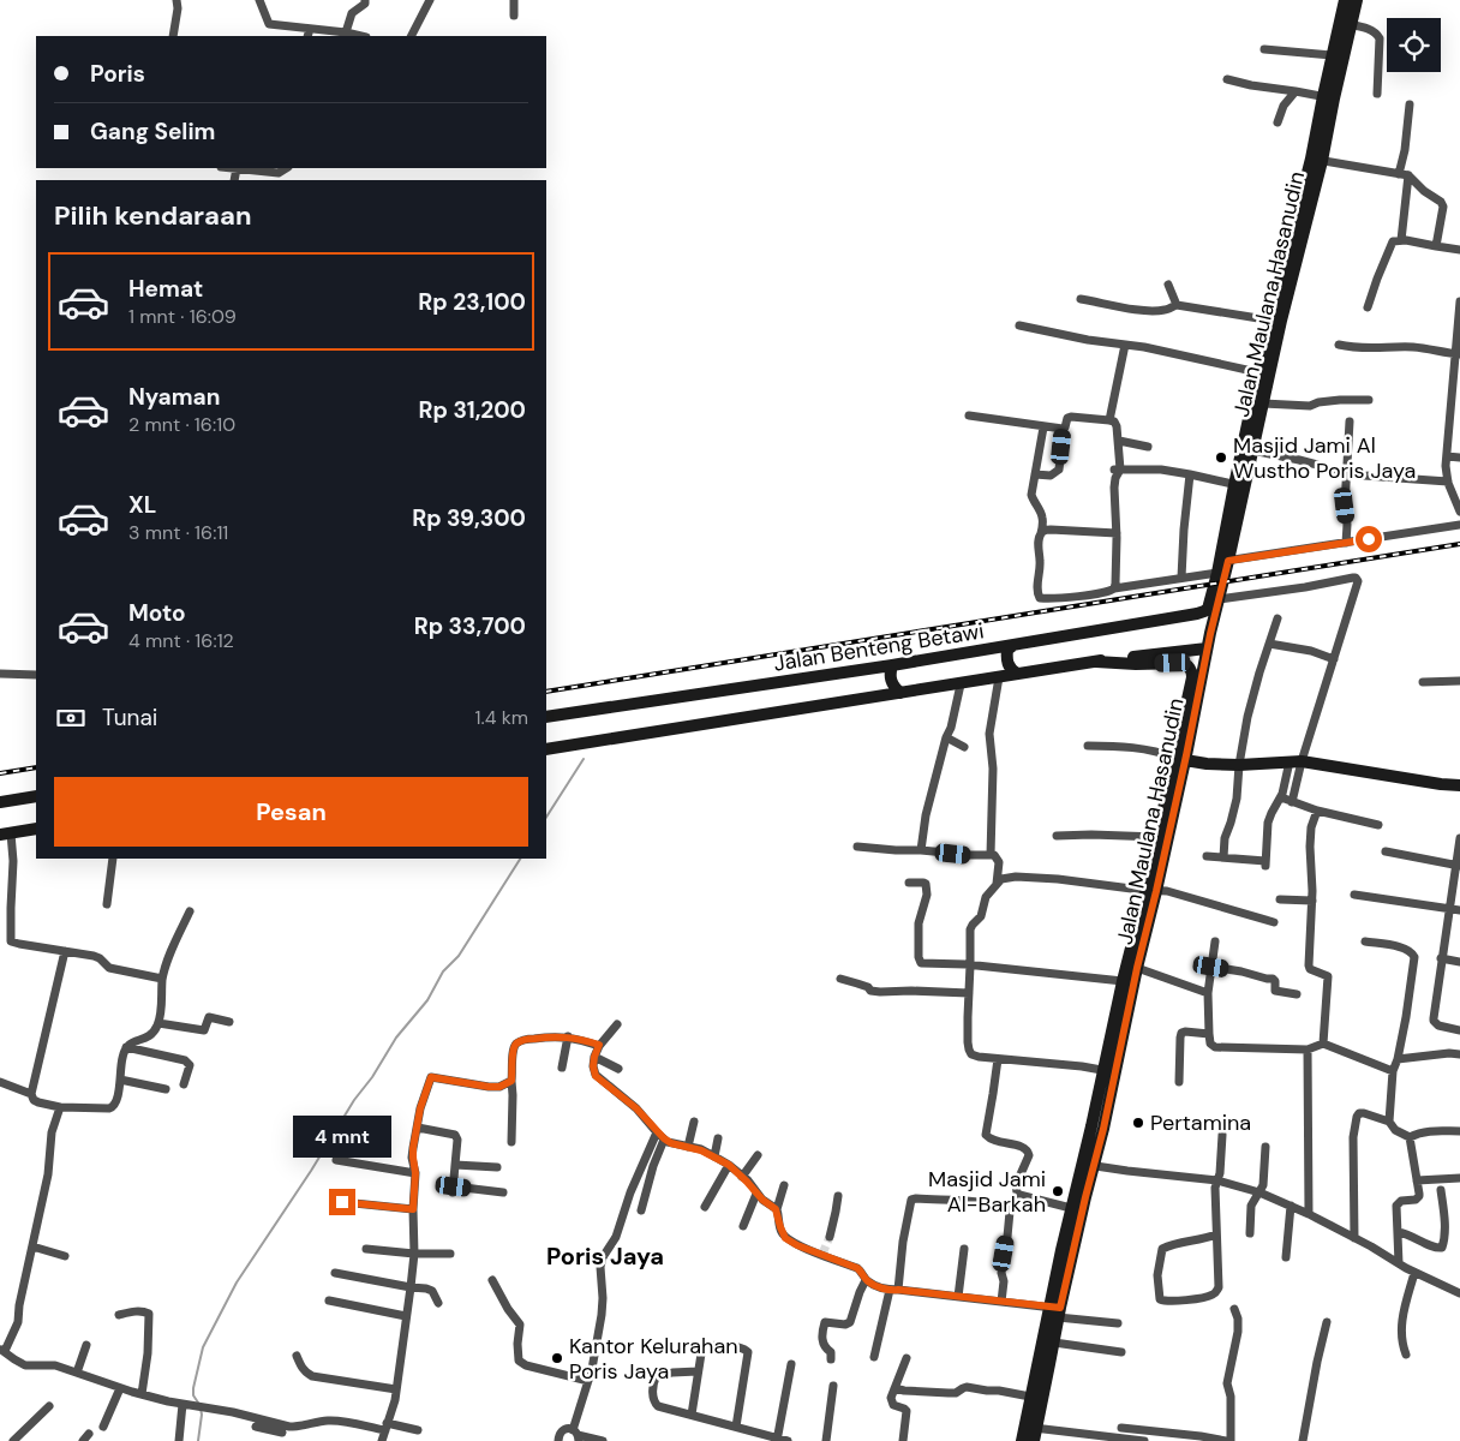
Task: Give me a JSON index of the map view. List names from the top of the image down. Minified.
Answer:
{"streets":{"street":["Jalan Maulana Hasanudin","Jalan Benteng Betawi"]},"crossings":[["Jalan Maulana Hasanudin","Jalan Benteng Betawi"]],"districts":["Poris Jaya"],"places":["Masjid Jami Al Wustho Poris Jaya","Pertamina","Masjid Jami Al-Barkah","Kantor Kelurahan Poris Jaya"],"page":{"banner":["Poris","Gang Selim"],"heading":"Pilih kendaraan","list":[{"name":"Hemat","note":"1 mnt · 16:09","value":"Rp 23,100"},{"name":"Nyaman","note":"2 mnt · 16:10","value":"Rp 31,200"},{"name":"XL","note":"3 mnt · 16:11","value":"Rp 39,300"},{"name":"Moto","note":"4 mnt · 16:12","value":"Rp 33,700"}],"pay":["Tunai","1.4 km"],"buttons":"Pesan","bubble":"4 mnt"}}
